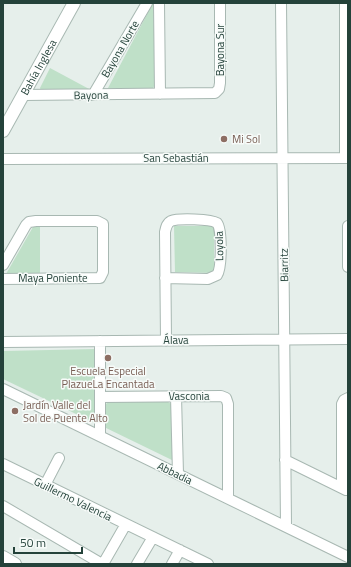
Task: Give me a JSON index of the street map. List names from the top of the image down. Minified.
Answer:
{"streets":{"street":["Bayona Norte","Bayona Sur","Bahía Inglesa","Bayona","San Sebastián","Loyola","Biarritz","Maya Poniente","Álava","Vasconia","Abbadia","Guillermo Valencia"]},"crossings":[["Bayona Norte","Bayona"],["Bayona Sur","Bayona"],["Bahía Inglesa","Bayona"],["San Sebastián","Biarritz"],["Loyola","Álava"],["Biarritz","Álava"],["Biarritz","Abbadia"],["Vasconia","Abbadia"]],"places":["Mi Sol","Escuela Especial PlazueLa Encantada","Jardín Valle del Sol de Puente Alto"],"scale_bar":"50 m"}
